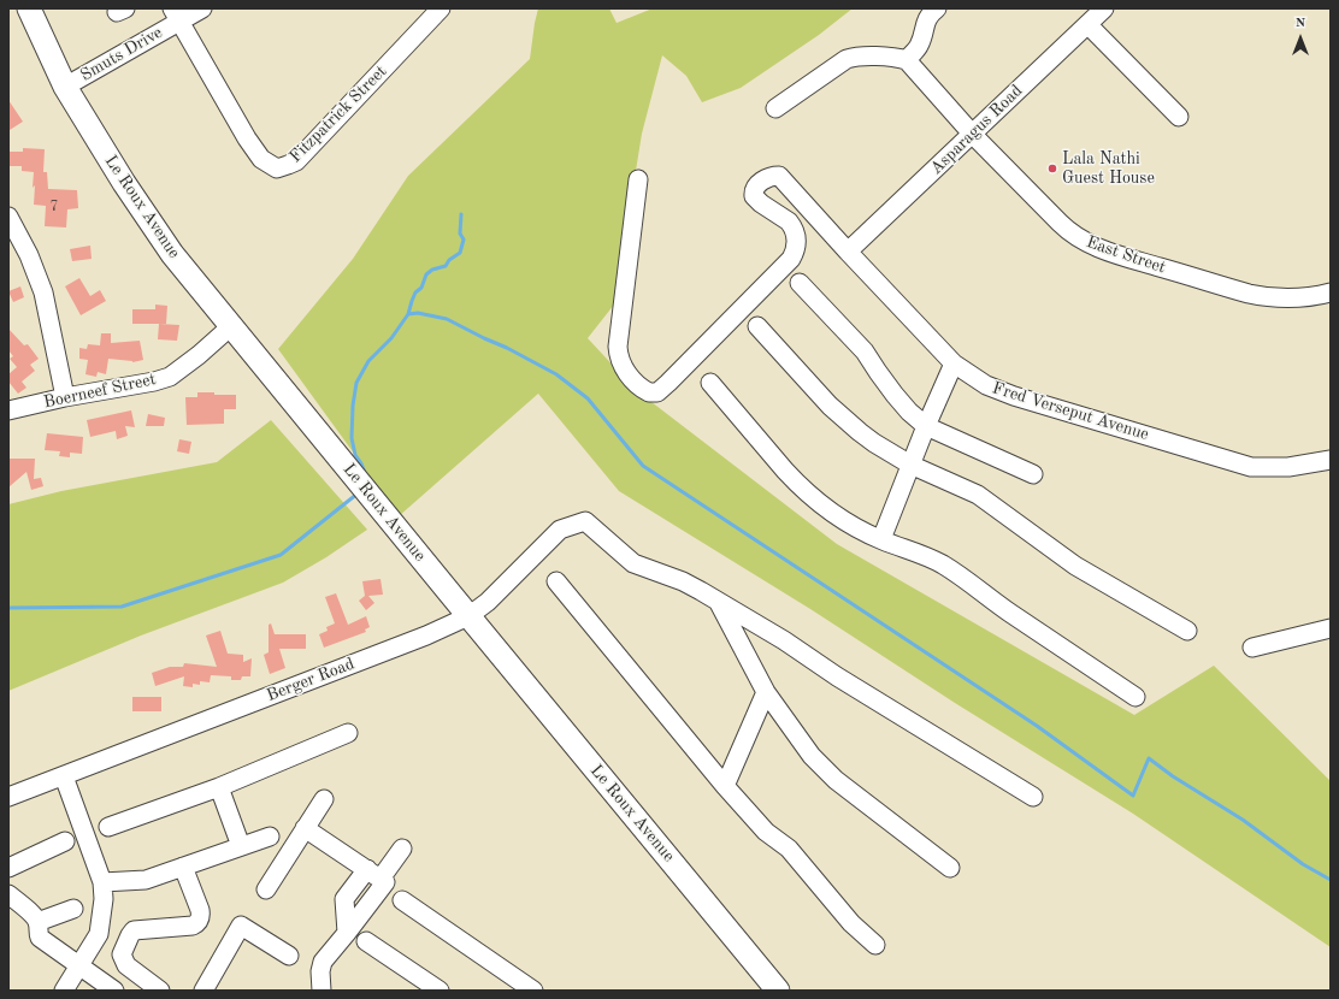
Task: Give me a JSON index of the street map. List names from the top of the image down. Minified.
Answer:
{"streets":{"main road":["Le Roux Avenue"],"street":["Smuts Drive","Fitzpatrick Street","Asparagus Road","East Street","Boerneef Street","Fred Verseput Avenue","Berger Road"]},"crossings":[["Smuts Drive","Fitzpatrick Street"],["Smuts Drive","Le Roux Avenue"],["Asparagus Road","East Street"],["Asparagus Road","Fred Verseput Avenue"],["Le Roux Avenue","Boerneef Street"],["Le Roux Avenue","Berger Road"]],"places":["Lala Nathi Guest House"],"house_numbers":["7"],"north":"top"}
